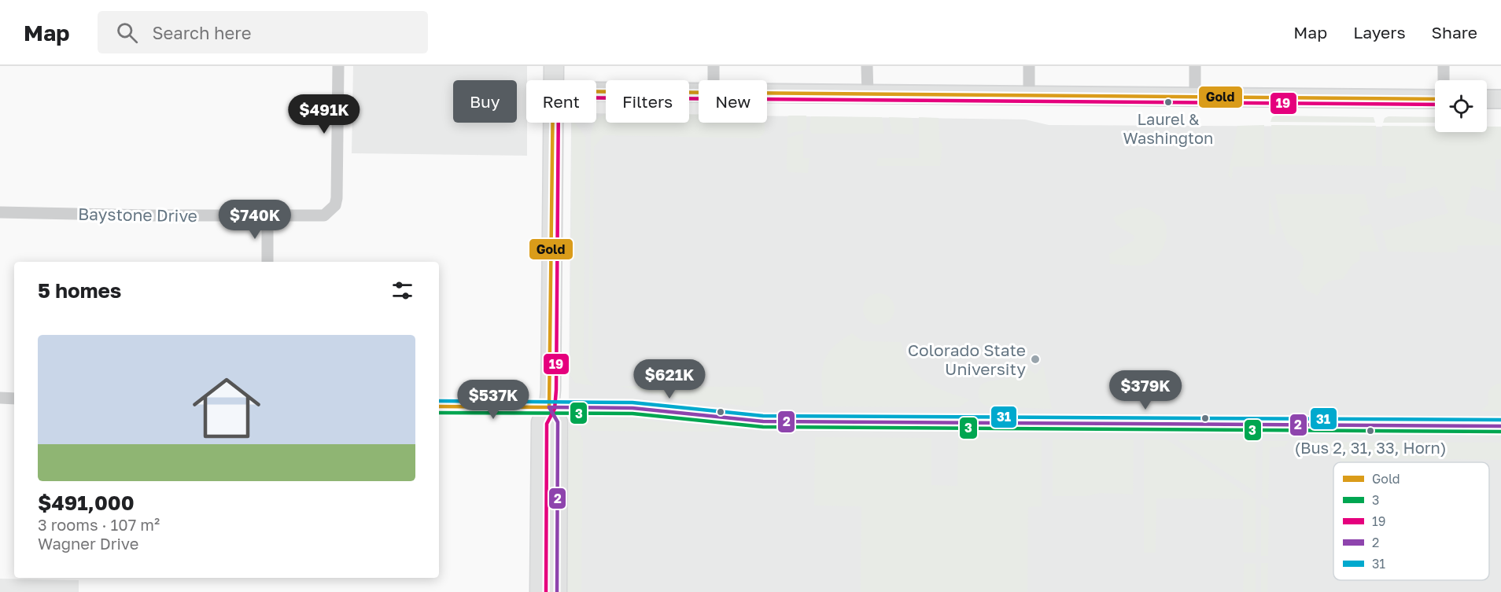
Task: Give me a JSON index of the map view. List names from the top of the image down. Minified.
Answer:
{"streets":{"street":["Baystone Drive"]},"places":["Laurel & Washington","Colorado State University","(Bus 2, 31, 33, Horn)"],"lines":["transit line Gold","transit line 19","transit line 31","transit line 2","transit line 3"],"legend":["Gold","3","19","2","31"],"page":{"header":"Map","search":"Search here","nav":["Map","Layers","Share"],"chip":["Buy","Rent","Filters","New"],"price":["$491K","$740K","$621K","$379K","$537K"],"heading":"5 homes","list":[{"name":"$491,000","note":"3 rooms · 107 m² · Wagner Drive"}]}}
